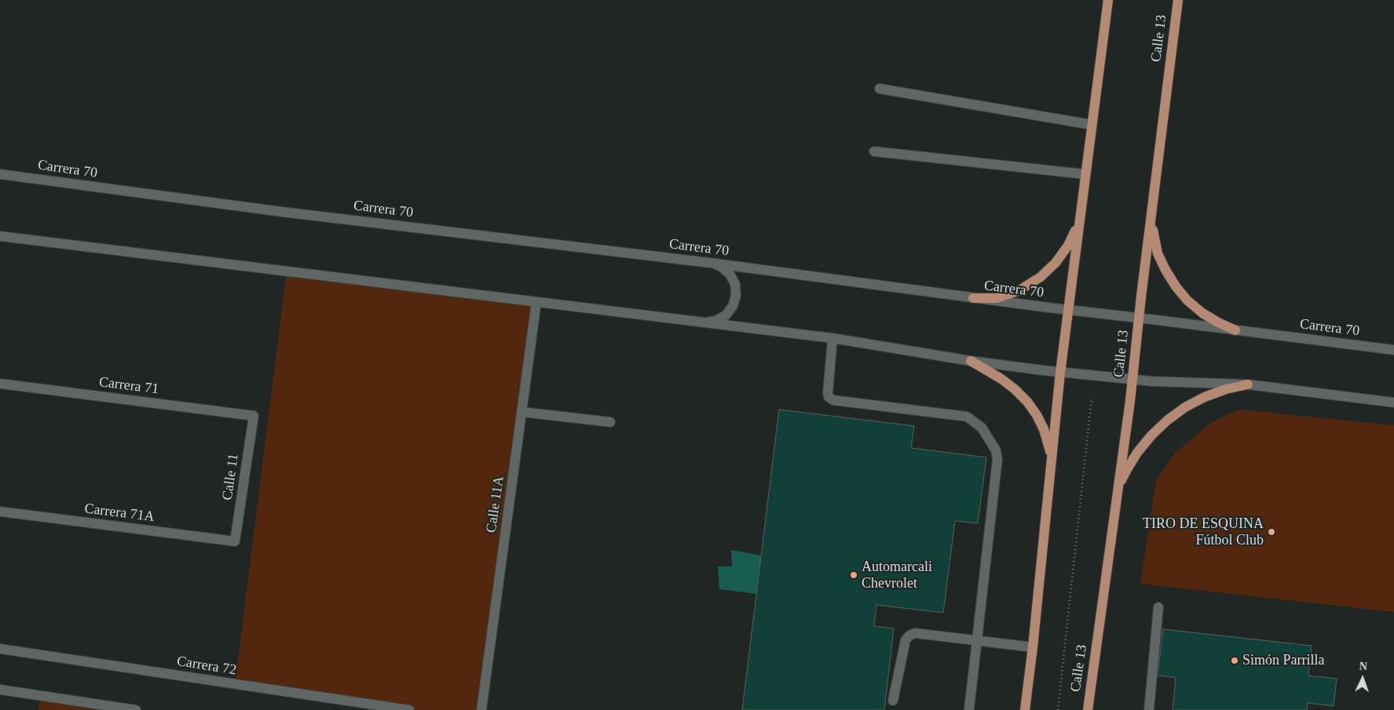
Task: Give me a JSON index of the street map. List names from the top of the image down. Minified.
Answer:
{"streets":{"main road":["Calle 13"],"street":["Carrera 70","Carrera 71","Calle 11","Calle 11A","Carrera 71A","Carrera 72"]},"crossings":[["Calle 13","Carrera 70"],["Carrera 71","Calle 11"],["Calle 11","Carrera 71A"]],"places":["TIRO DE ESQUINA Fútbol Club","Automarcali Chevrolet","Simón Parrilla"],"north":"top"}
